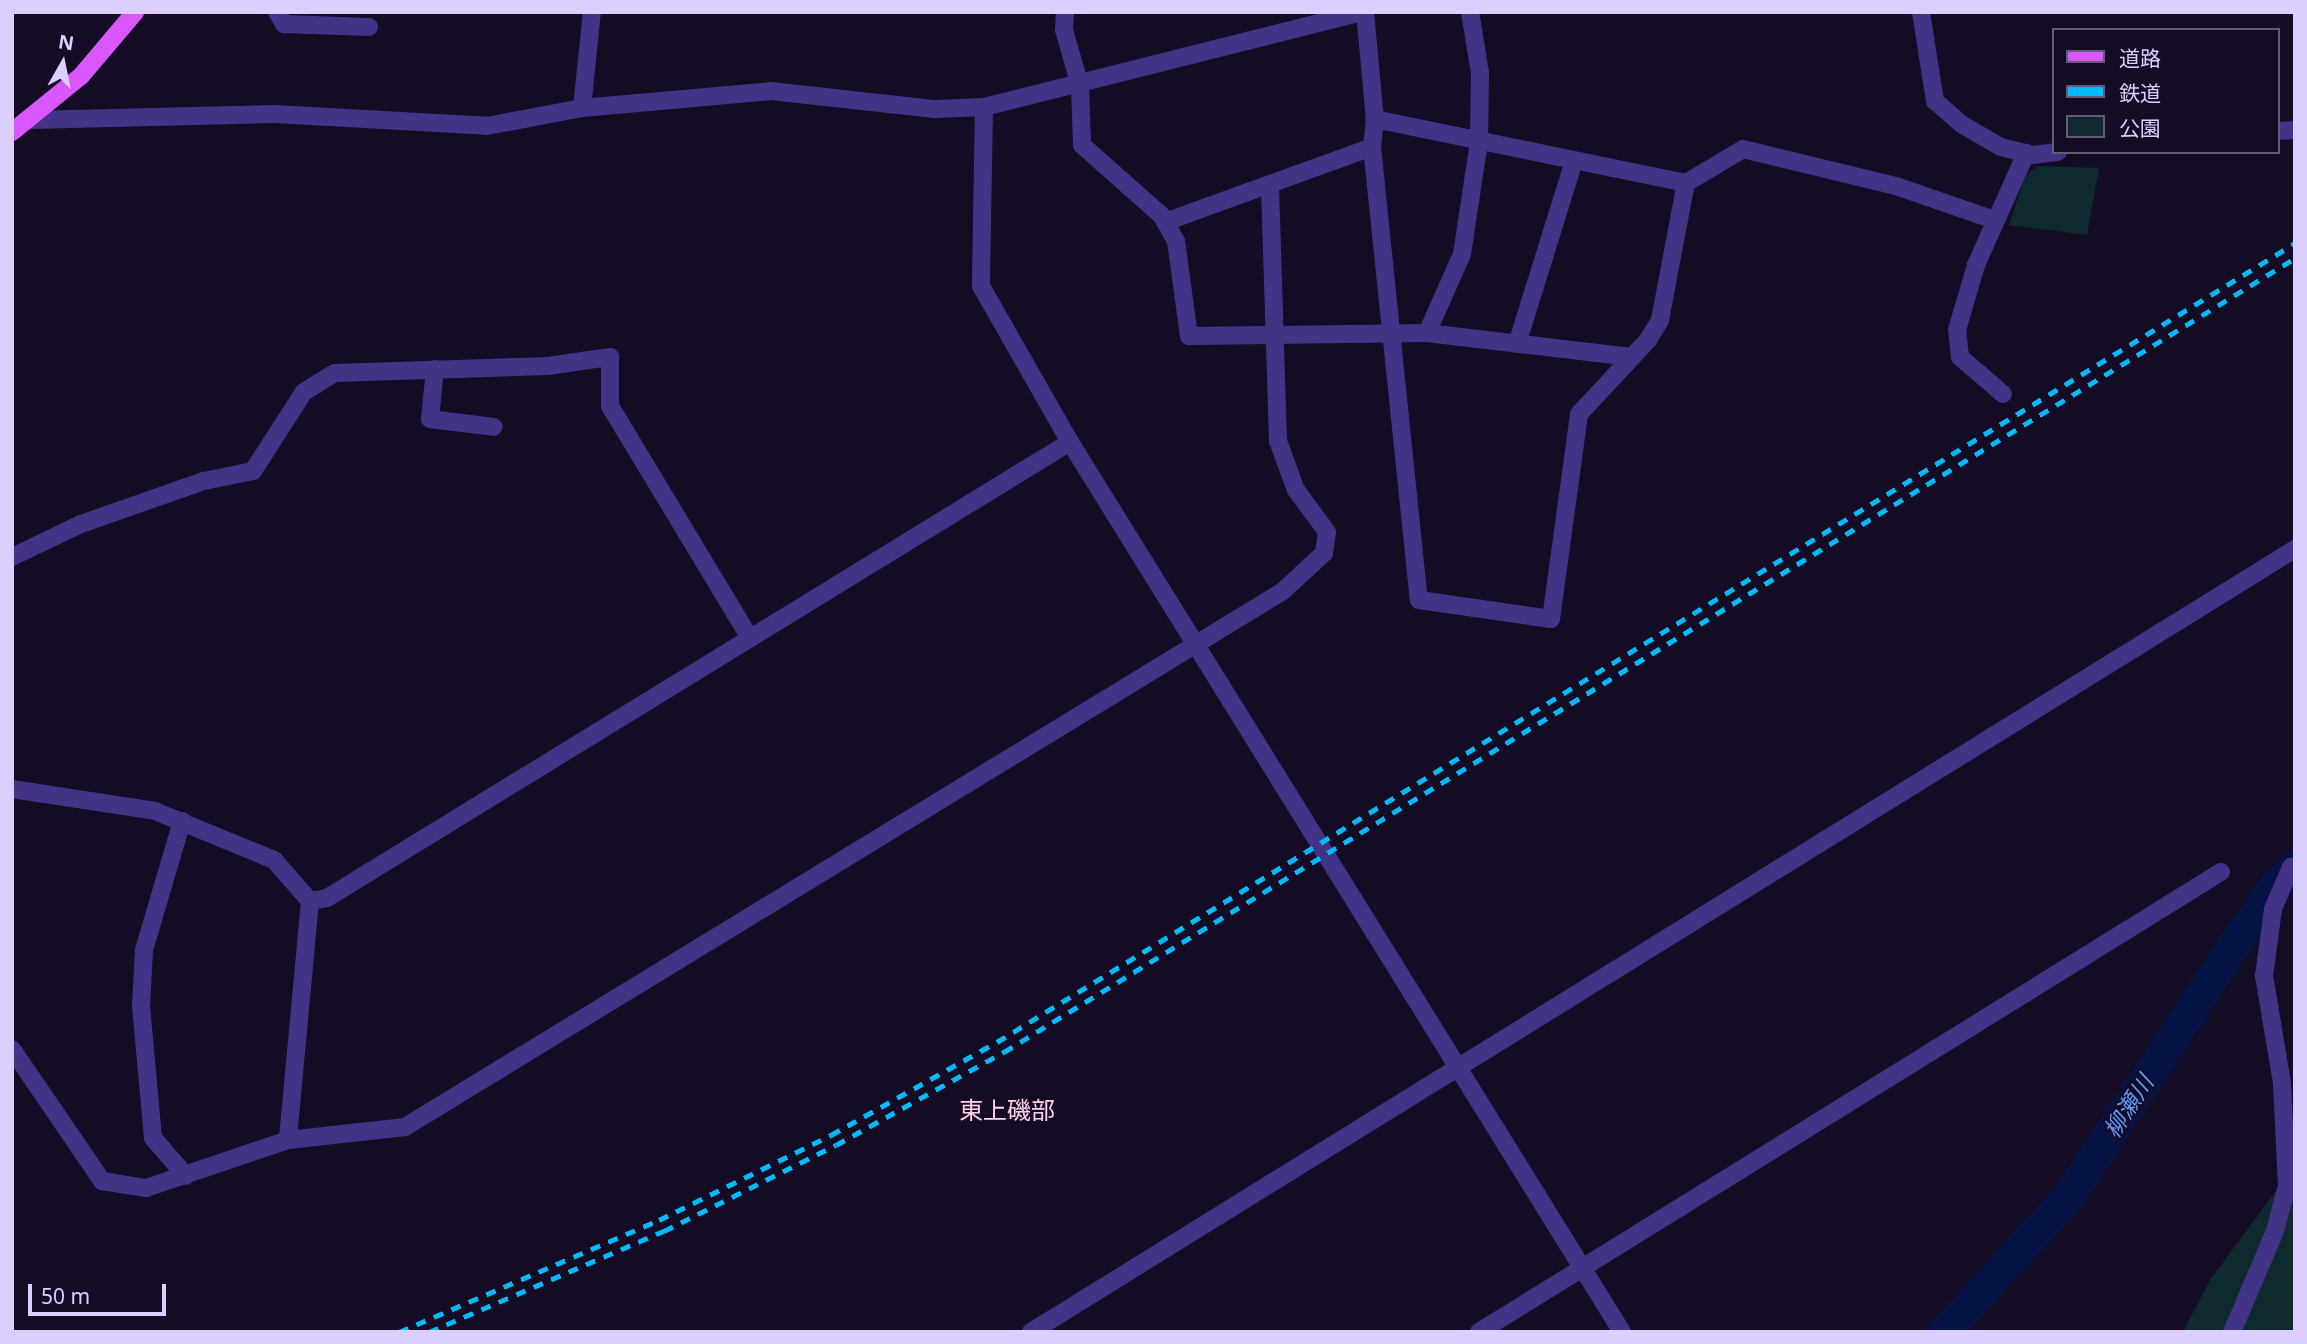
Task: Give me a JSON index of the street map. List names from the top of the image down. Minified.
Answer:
{"districts":["東上磯部"],"water":["柳瀬川"],"legend":["道路","鉄道","公園"],"scale_bar":"50 m","north":"top"}
